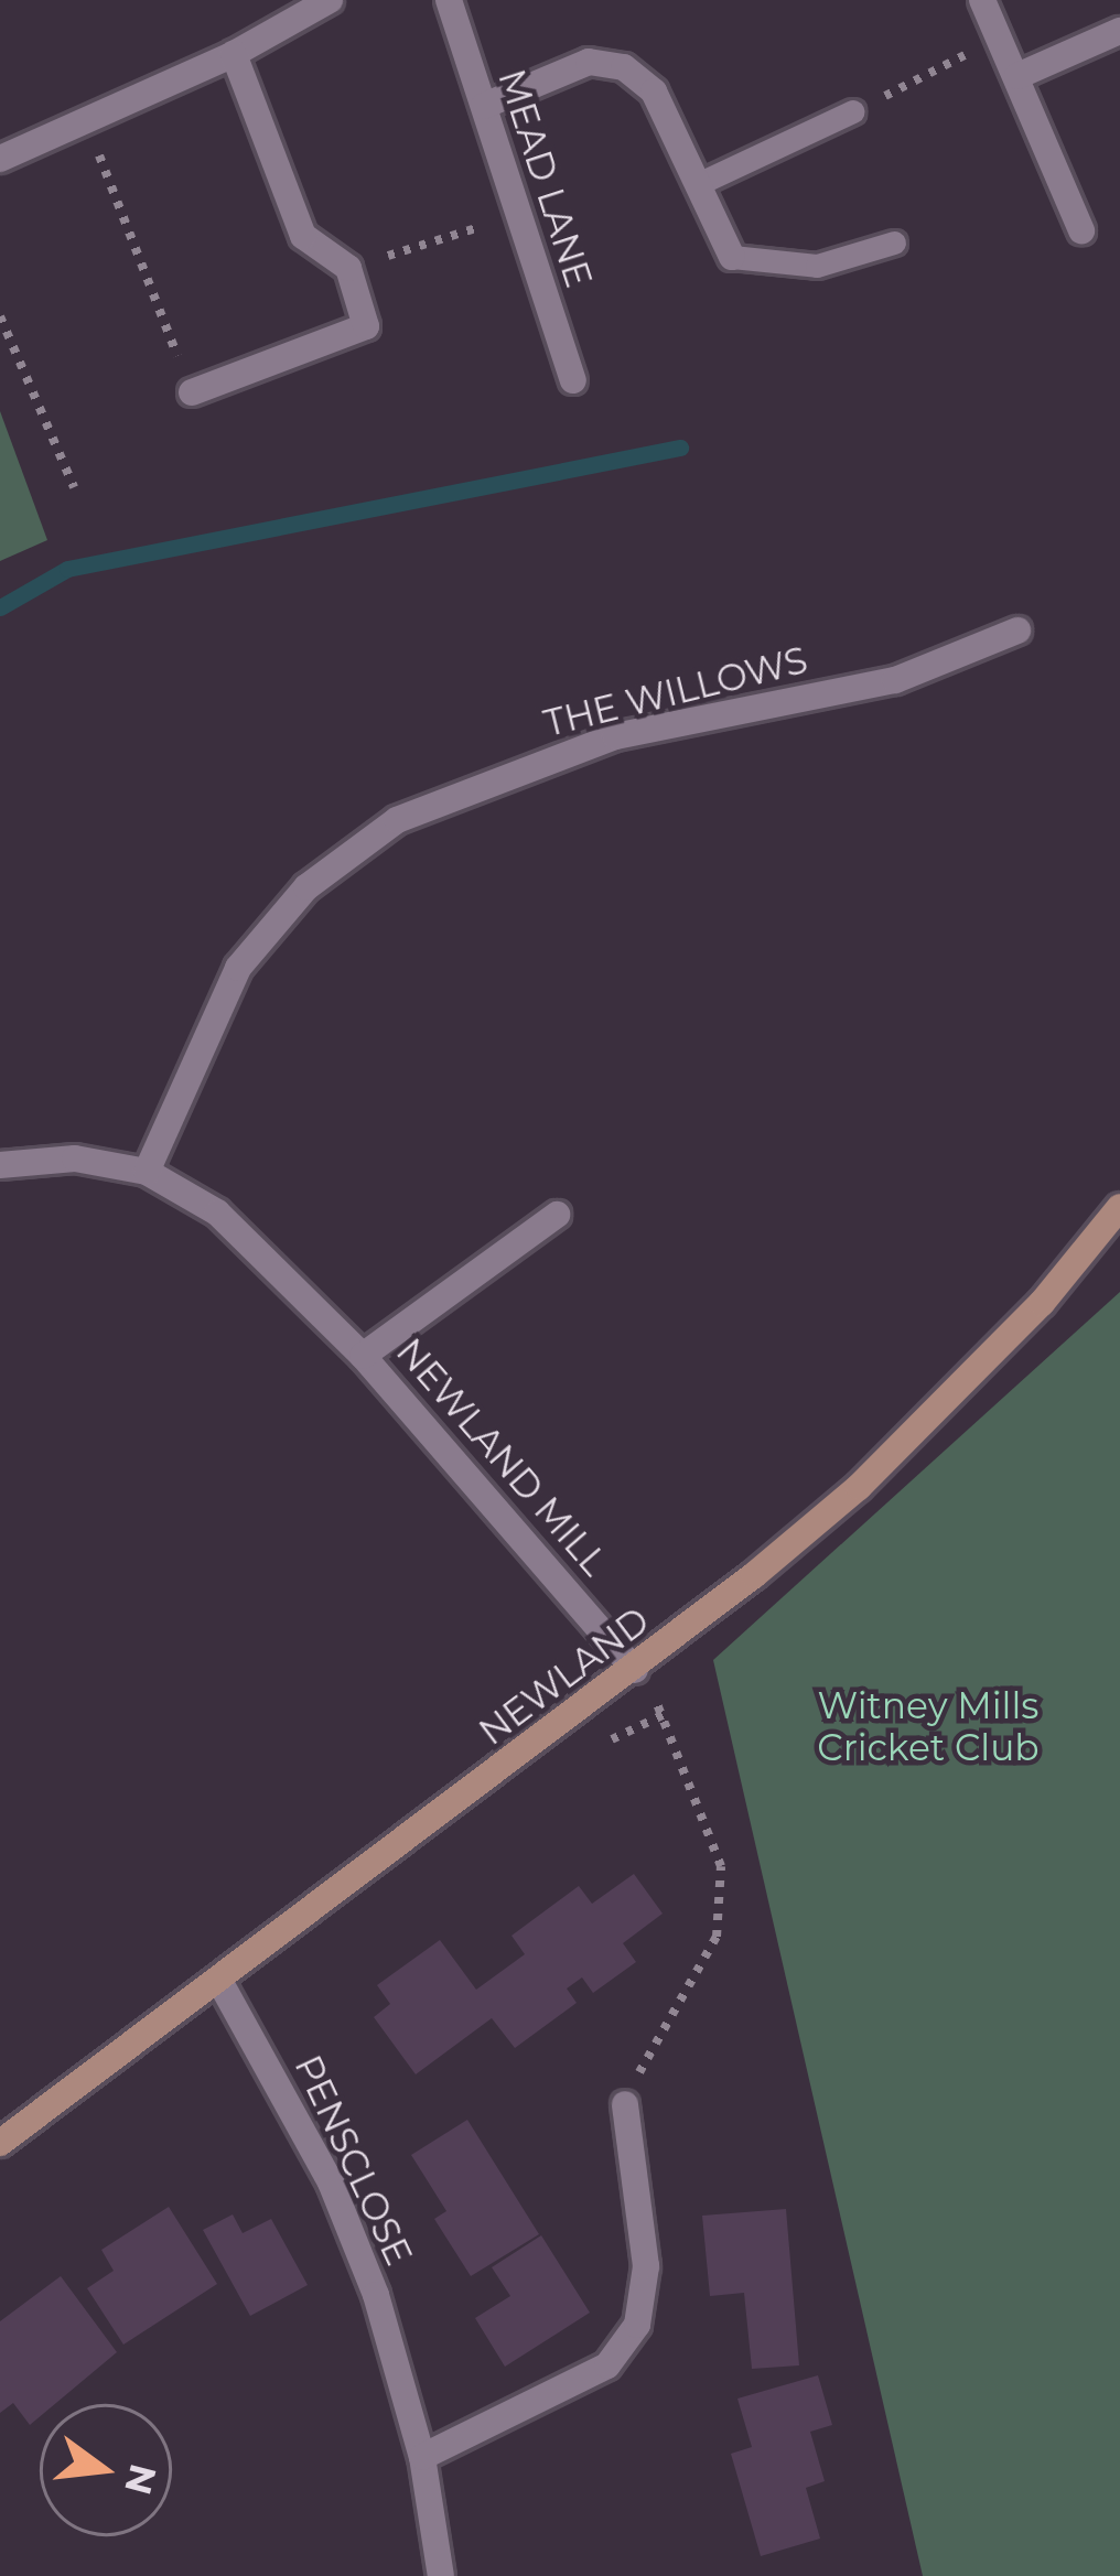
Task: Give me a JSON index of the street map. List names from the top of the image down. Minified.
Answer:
{"streets":{"main road":["NEWLAND"],"street":["MEAD LANE","THE WILLOWS","NEWLAND MILL","PENSCLOSE"]},"crossings":[["THE WILLOWS","NEWLAND MILL"],["NEWLAND MILL","NEWLAND"],["NEWLAND","PENSCLOSE"]],"parks":["Witney Mills Cricket Club"],"north":"right"}
